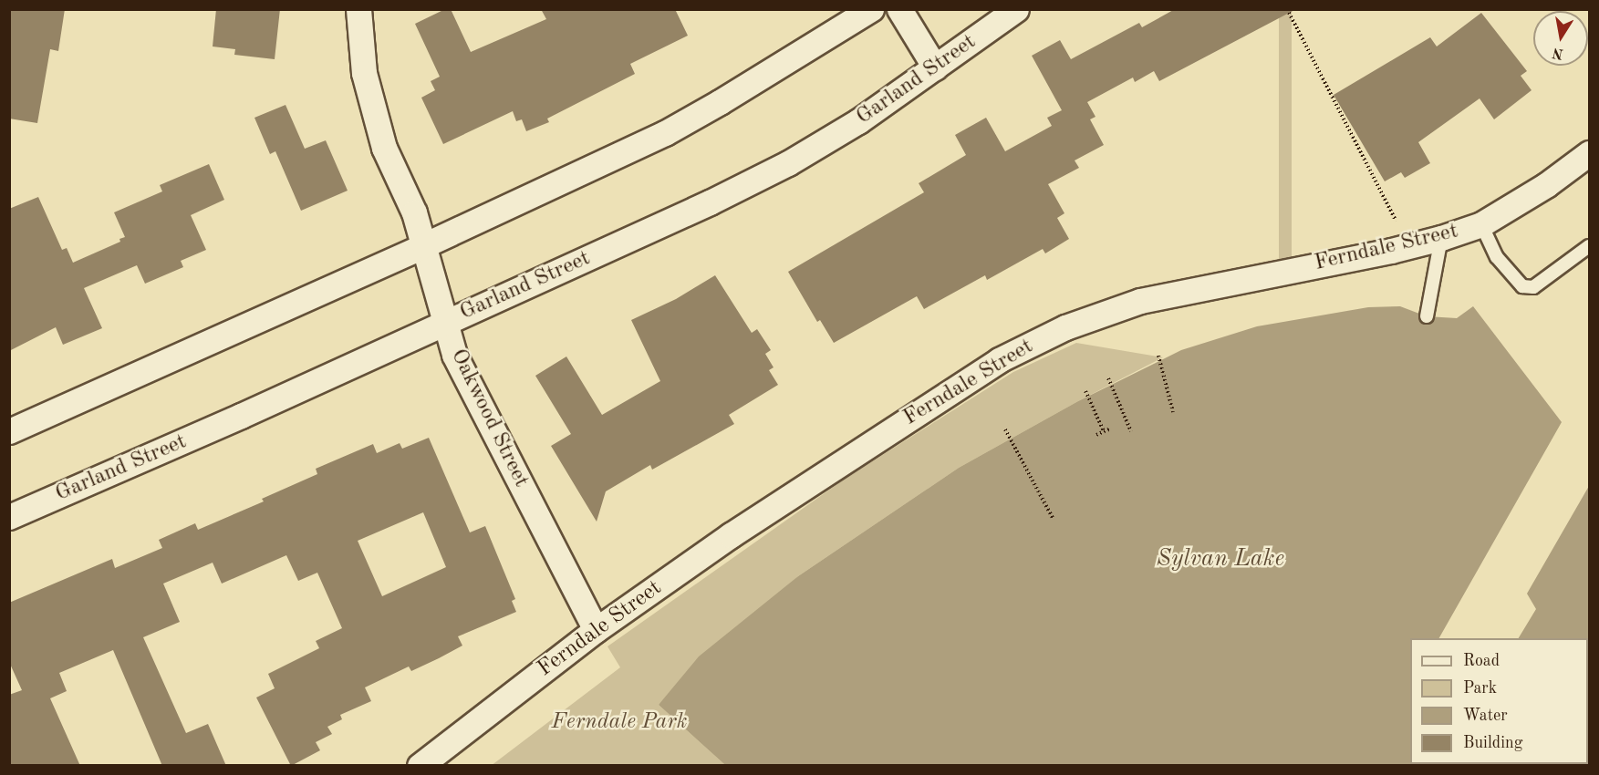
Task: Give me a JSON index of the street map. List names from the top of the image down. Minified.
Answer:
{"streets":{"street":["Garland Street","Ferndale Street","Oakwood Street"]},"crossings":[["Garland Street","Oakwood Street"],["Ferndale Street","Oakwood Street"]],"water":["Sylvan Lake"],"parks":["Ferndale Park"],"legend":["Road","Park","Water","Building"],"north":"bottom"}
